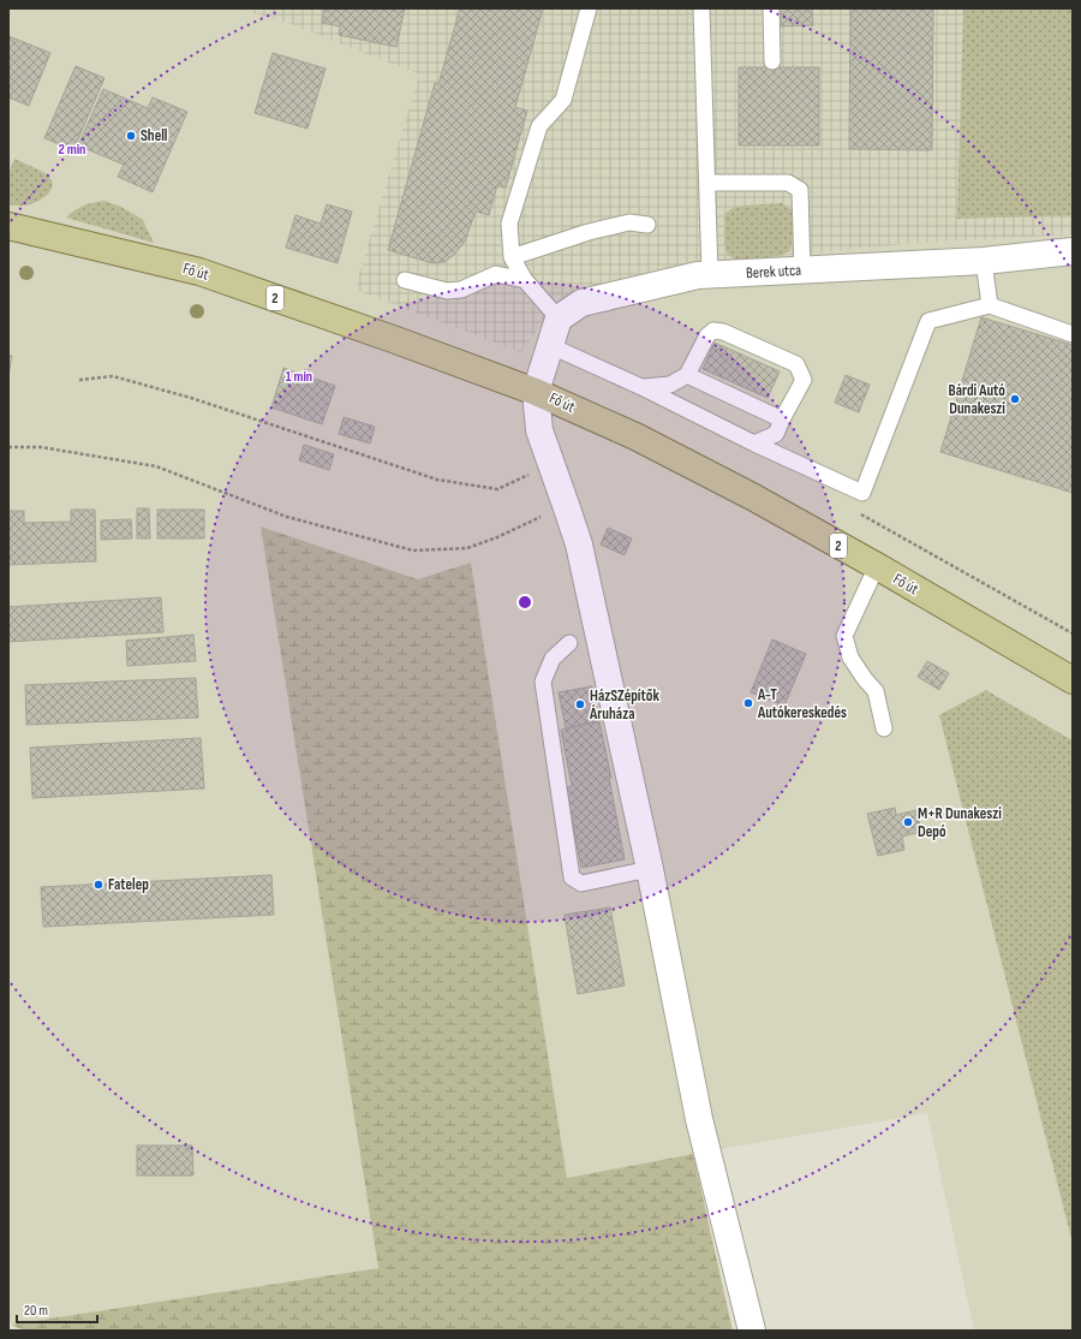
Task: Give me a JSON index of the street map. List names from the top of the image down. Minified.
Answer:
{"streets":{"main road":["Fő út","2"],"street":["Berek utca"]},"places":["Shell","Bárdi Autó Dunakeszi","A-T Autókereskedés","HázSZépítők Áruháza","M+R Dunakeszi Depó","Fatelep"],"scale_bar":"20 m","rings":["2 min","1 min"]}
